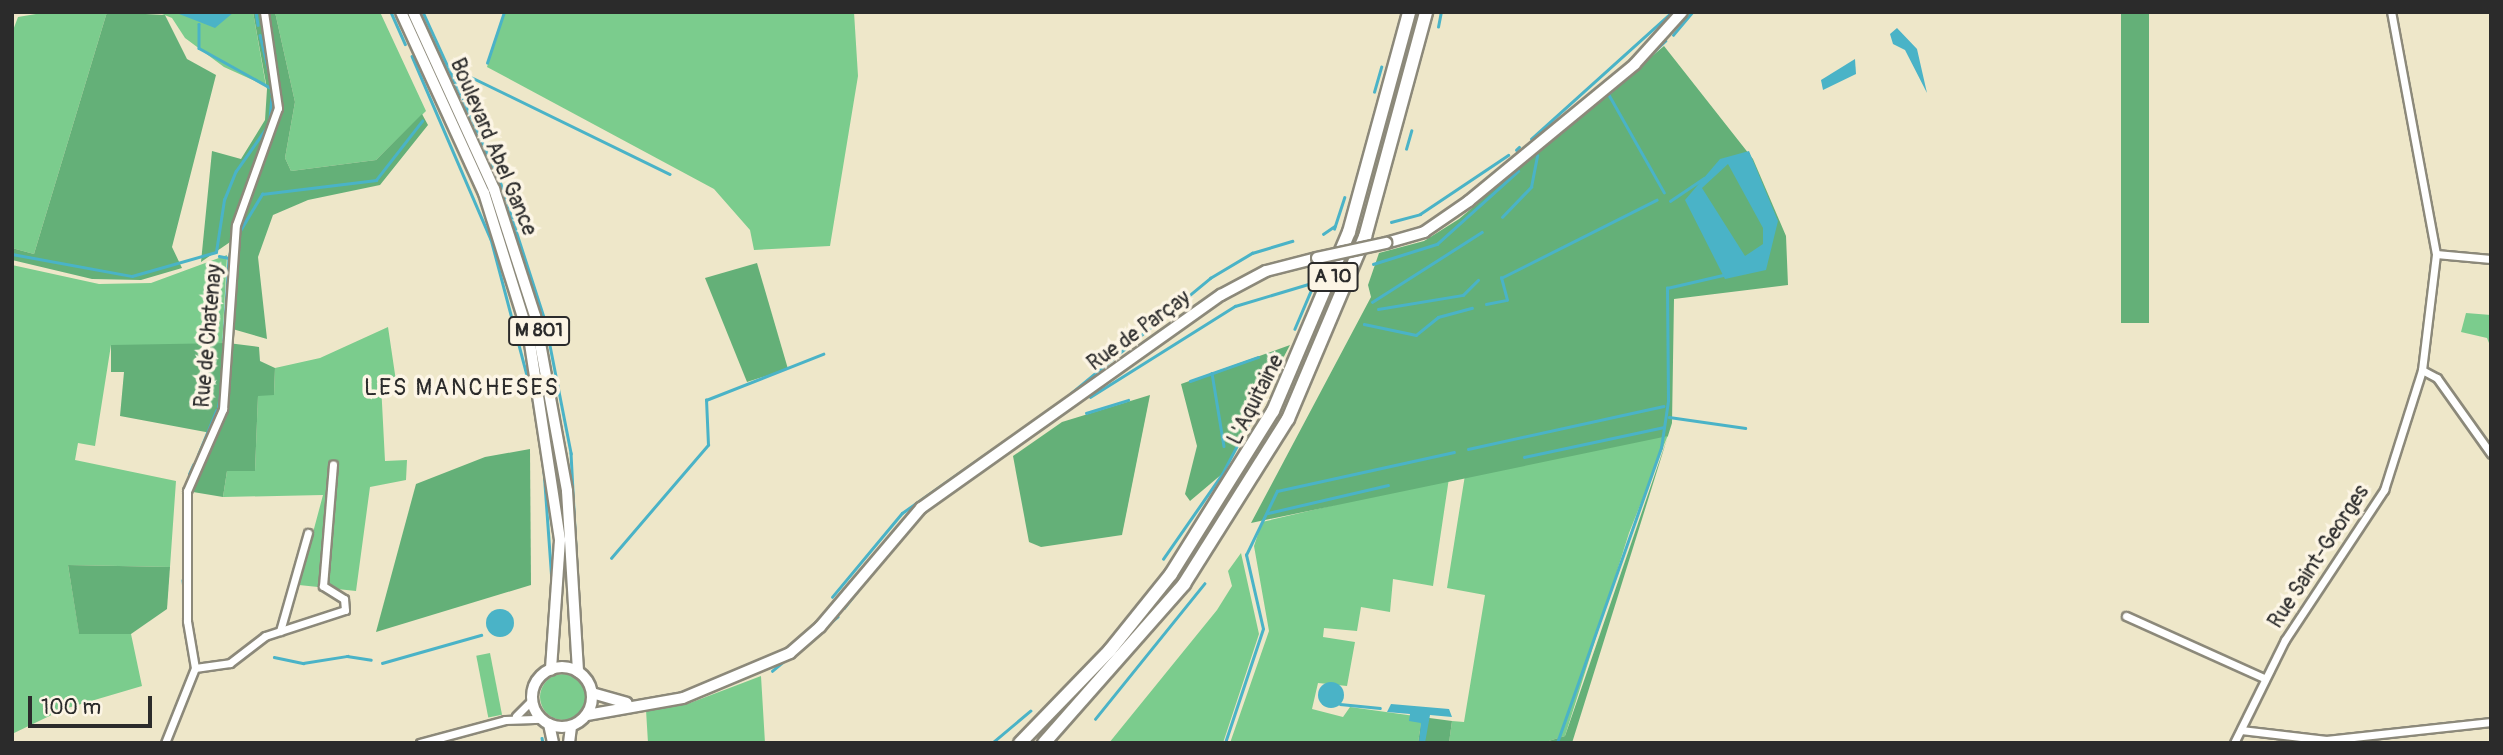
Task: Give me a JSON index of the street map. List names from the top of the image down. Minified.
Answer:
{"streets":{"highway":["A 10","L'Aquitaine"],"main road":["Boulevard Abel Gance","M 801"],"street":["Rue de Parçay","Rue de Chatenay","Rue Saint-Georges"]},"crossings":[["Boulevard Abel Gance","M 801"],["Boulevard Abel Gance","Rue de Parçay"],["M 801","Rue de Parçay"]],"districts":["LES MANCHESES"],"scale_bar":"100 m"}
